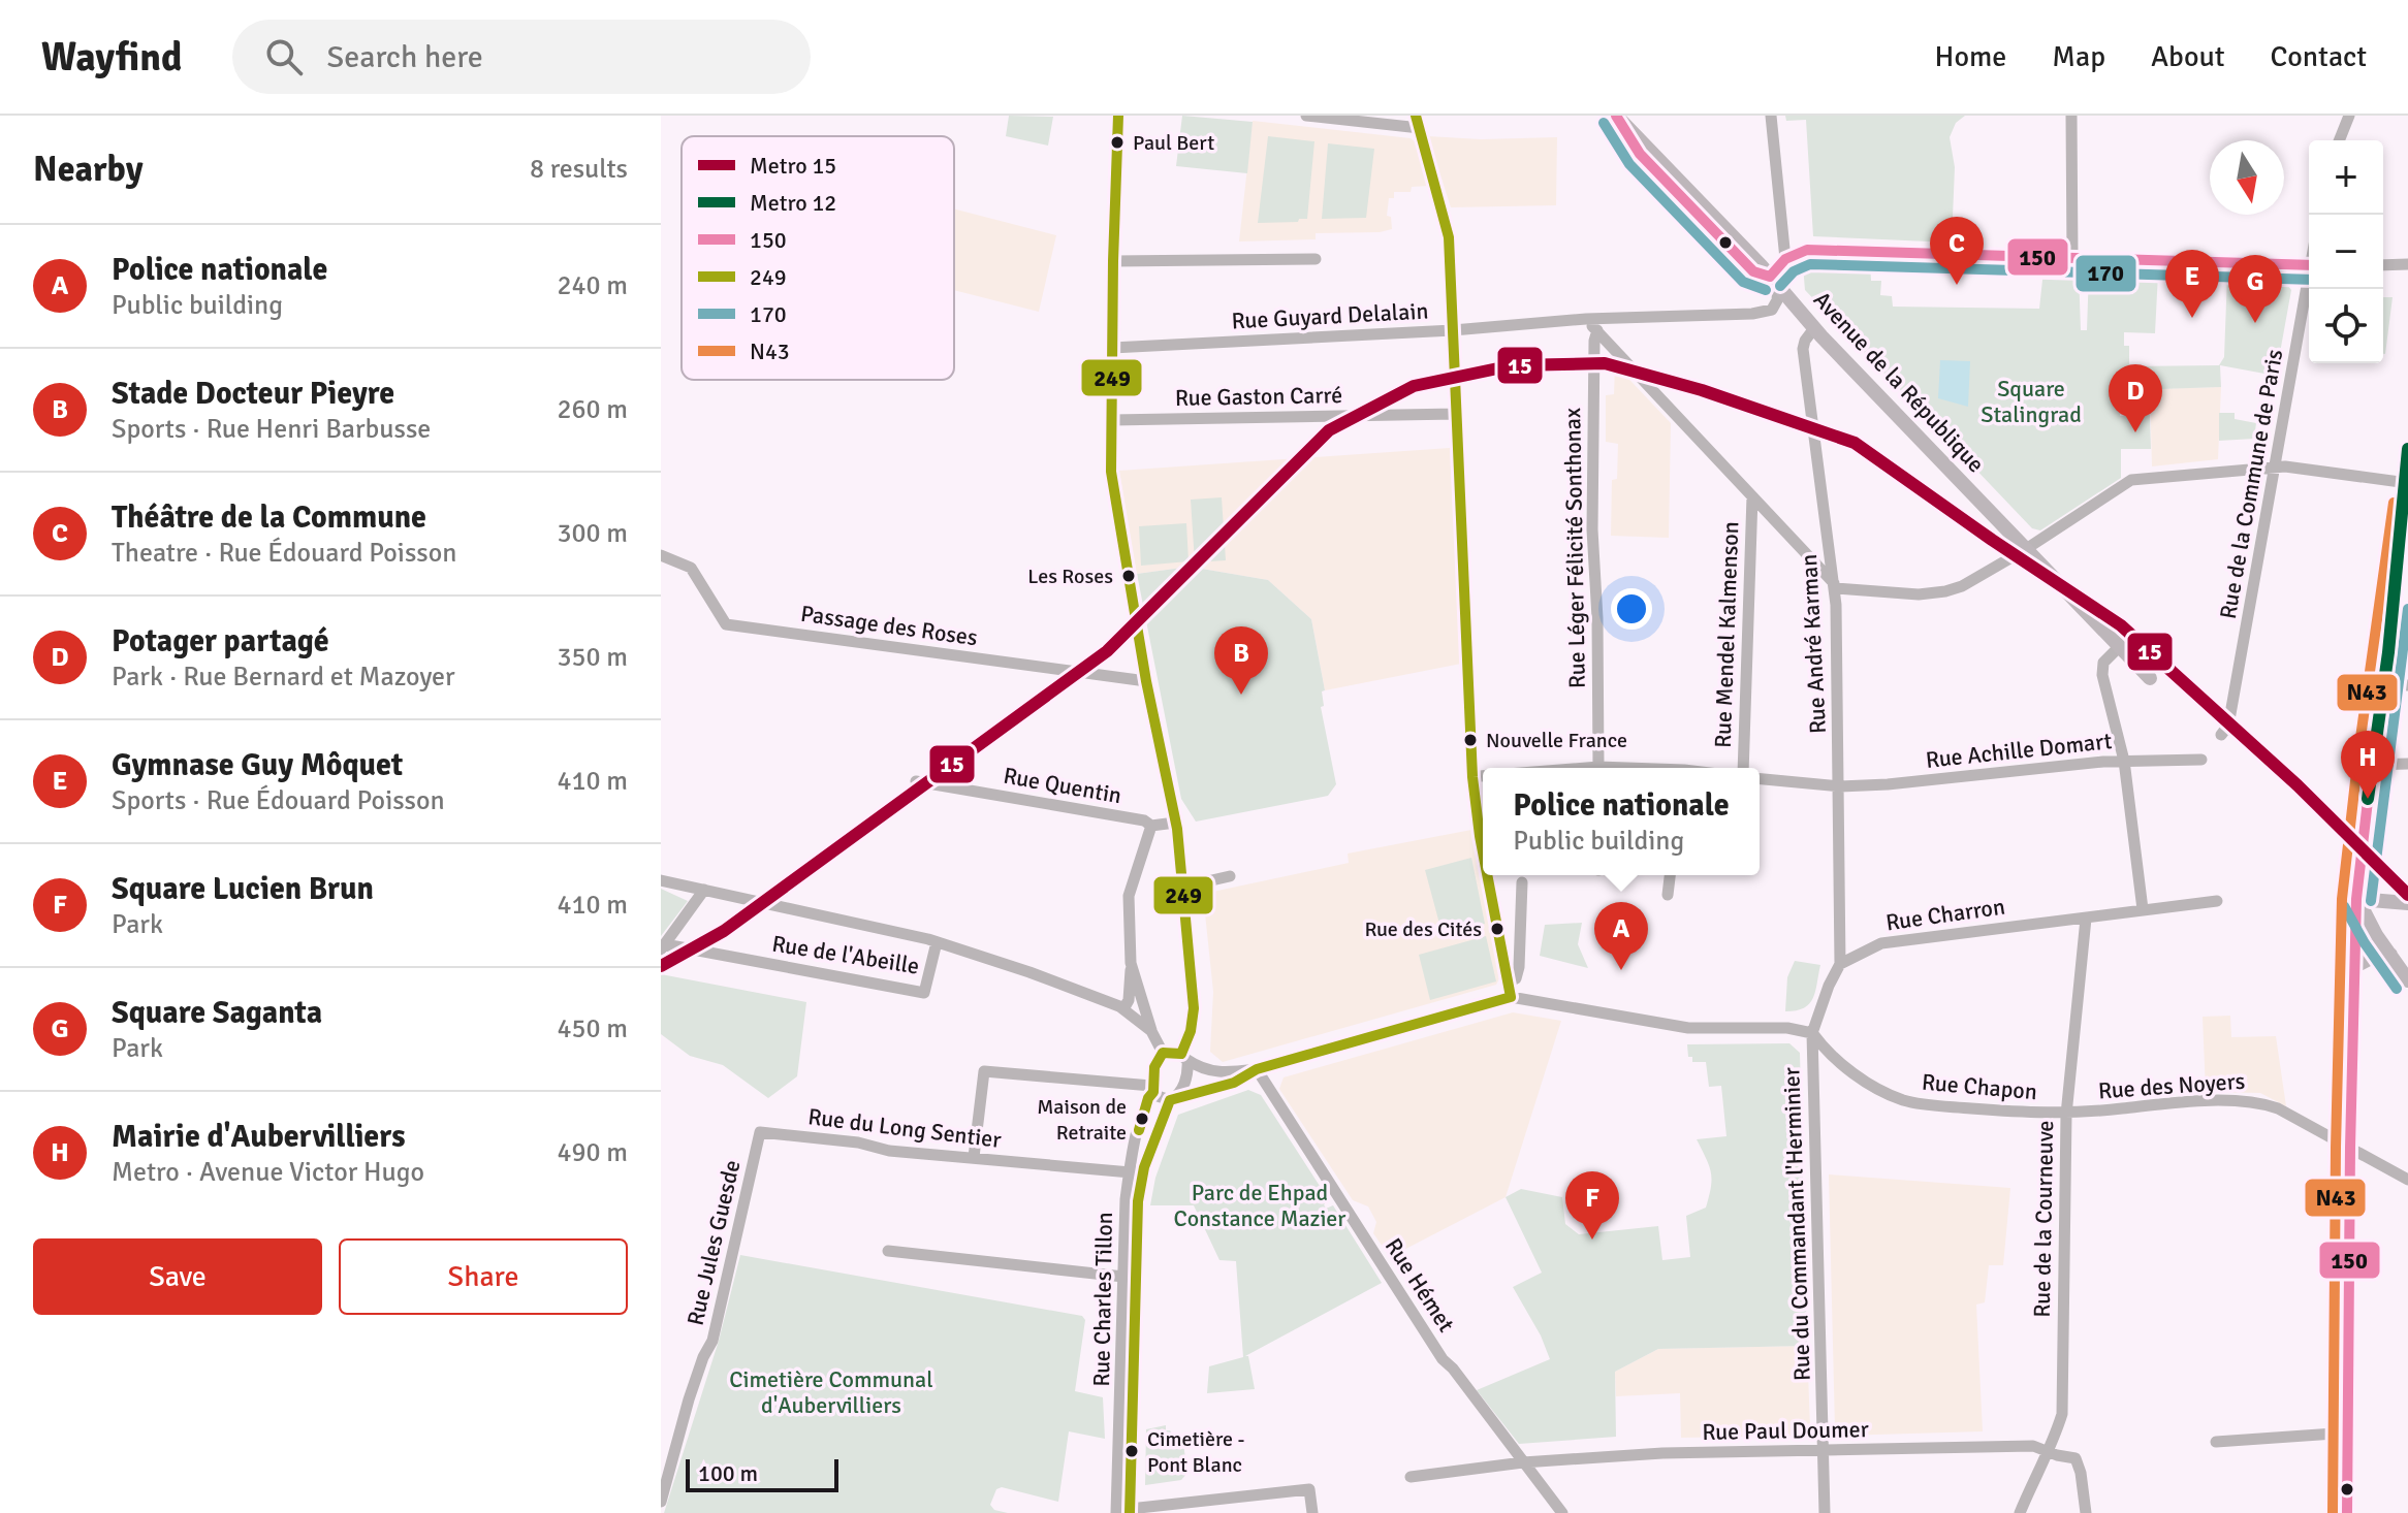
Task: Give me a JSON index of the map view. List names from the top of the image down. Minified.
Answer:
{"streets":{"main road":["Avenue de la République"],"street":["Rue Guyard Delalain","Rue Gaston Carré","Rue de la Commune de Paris","Rue Léger Félicité Sonthonax","Passage des Roses","Rue Mendel Kalmenson","Rue André Karman","Rue Achille Domart","Rue Quentin","Rue Charron","Rue de l'Abeille","Rue des Noyers","Rue Chapon","Rue du Long Sentier","Rue de la Courneuve","Rue du Commandant l'Herminier","Rue Jules Guesde","Rue Hémet","Rue Charles Tillon","Rue Paul Doumer"]},"crossings":[["Rue Guyard Delalain","Avenue de la République"],["Rue Guyard Delalain","Rue Charles Tillon"],["Avenue de la République","Rue André Karman"],["Rue Gaston Carré","Rue Charles Tillon"],["Passage des Roses","Rue Charles Tillon"],["Rue André Karman","Rue Achille Domart"],["Rue André Karman","Rue Charron"],["Rue Charron","Rue de la Courneuve"],["Rue des Noyers","Rue Chapon"],["Rue des Noyers","Rue de la Courneuve"],["Rue Chapon","Rue de la Courneuve"],["Rue Chapon","Rue du Commandant l'Herminier"],["Rue du Long Sentier","Rue Jules Guesde"],["Rue du Long Sentier","Rue Charles Tillon"],["Rue de la Courneuve","Rue Paul Doumer"],["Rue du Commandant l'Herminier","Rue Paul Doumer"],["Rue Hémet","Rue Paul Doumer"]],"parks":["Square Stalingrad","Parc de Ehpad Constance Mazier","Cimetière Communal d'Aubervilliers"],"places":["Paul Bert","Les Roses","Nouvelle France","Rue des Cités","Maison de Retraite","Cimetière - Pont Blanc"],"lines":["transit line 150","transit line 249","transit line 170","metro line 15","metro line 12","transit line N43"],"legend":["Metro 15","Metro 12","150","249","170","N43"],"scale_bar":"100 m","north":"bottom","page":{"header":"Wayfind","search":"Search here","nav":["Home","Map","About","Contact"],"heading":["Nearby","8 results"],"map_buttons":["+","−"],"pins":["C","E","G","D","B","H","A","F"],"list":[{"mark":"A","name":"Police nationale","note":"Public building","value":"240 m"},{"mark":"B","name":"Stade Docteur Pieyre","note":"Sports · Rue Henri Barbusse","value":"260 m"},{"mark":"C","name":"Théâtre de la Commune","note":"Theatre · Rue Édouard Poisson","value":"300 m"},{"mark":"D","name":"Potager partagé","note":"Park · Rue Bernard et Mazoyer","value":"350 m"},{"mark":"E","name":"Gymnase Guy Môquet","note":"Sports · Rue Édouard Poisson","value":"410 m"},{"mark":"F","name":"Square Lucien Brun","note":"Park","value":"410 m"},{"mark":"G","name":"Square Saganta","note":"Park","value":"450 m"},{"mark":"H","name":"Mairie d'Aubervilliers","note":"Metro · Avenue Victor Hugo","value":"490 m"}],"popup":["Police nationale","Public building"],"buttons":["Save","Share"],"scale":"100 m"}}
